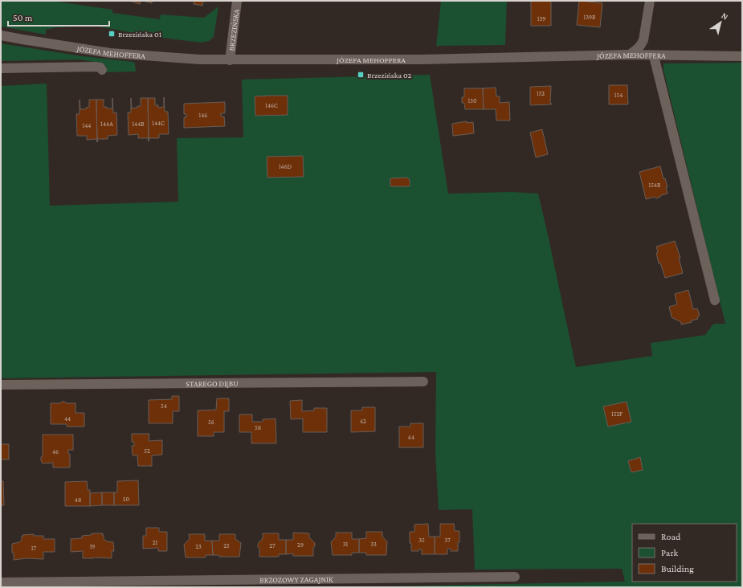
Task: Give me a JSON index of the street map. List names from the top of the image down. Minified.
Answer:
{"streets":{"street":["BRZEZIŃSKA","JÓZEFA MEHOFFERA","STAREGO DĘBU","BRZOZOWY ZAGAJNIK"]},"crossings":[["BRZEZIŃSKA","JÓZEFA MEHOFFERA"]],"places":{"transit":["Brzezińska 01","Brzezińska 02"]},"house_numbers":["139B","139","152","154","150","146C","146","144C","144A","144B","144","146D","154B","54","152F","44","62","56","58","64","52","46","50","48","35","37","21","31","33","29","25","27","19","23","17"],"legend":["Road","Park","Building"],"scale_bar":"50 m","north":"top right"}
